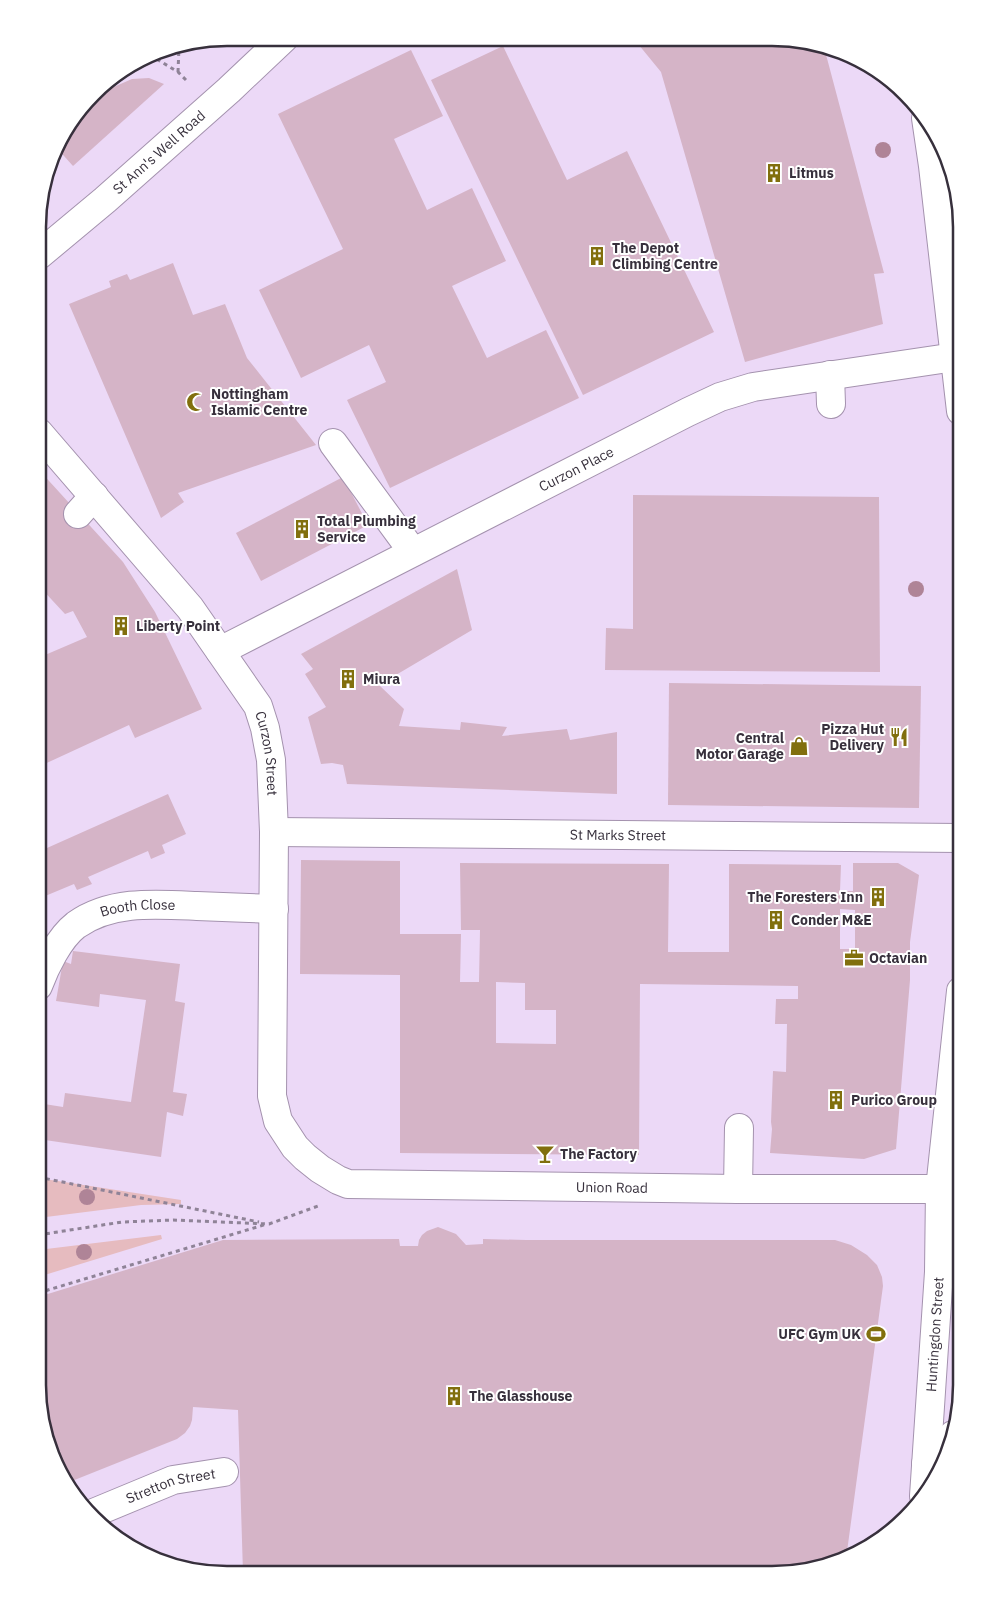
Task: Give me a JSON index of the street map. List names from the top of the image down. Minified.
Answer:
{"streets":{"main road":["St Ann's Well Road","Curzon Place","Curzon Street","St Marks Street","Booth Close","Union Road","Huntingdon Street","Stretton Street"]},"crossings":[["Curzon Place","Curzon Street"],["Curzon Street","St Marks Street"],["Curzon Street","Booth Close"],["Curzon Street","Union Road"],["Union Road","Huntingdon Street"]],"places":{"building":["Litmus","The Depot Climbing Centre","Total Plumbing Service","Liberty Point","Miura","The Foresters Inn","Conder M&E","Purico Group","The Glasshouse"],"mosque":["Nottingham Islamic Centre"],"restaurant":["Pizza Hut Delivery"],"shop":["Central Motor Garage"],"office":["Octavian"],"bar":["The Factory"],"sports":["UFC Gym UK"]}}
